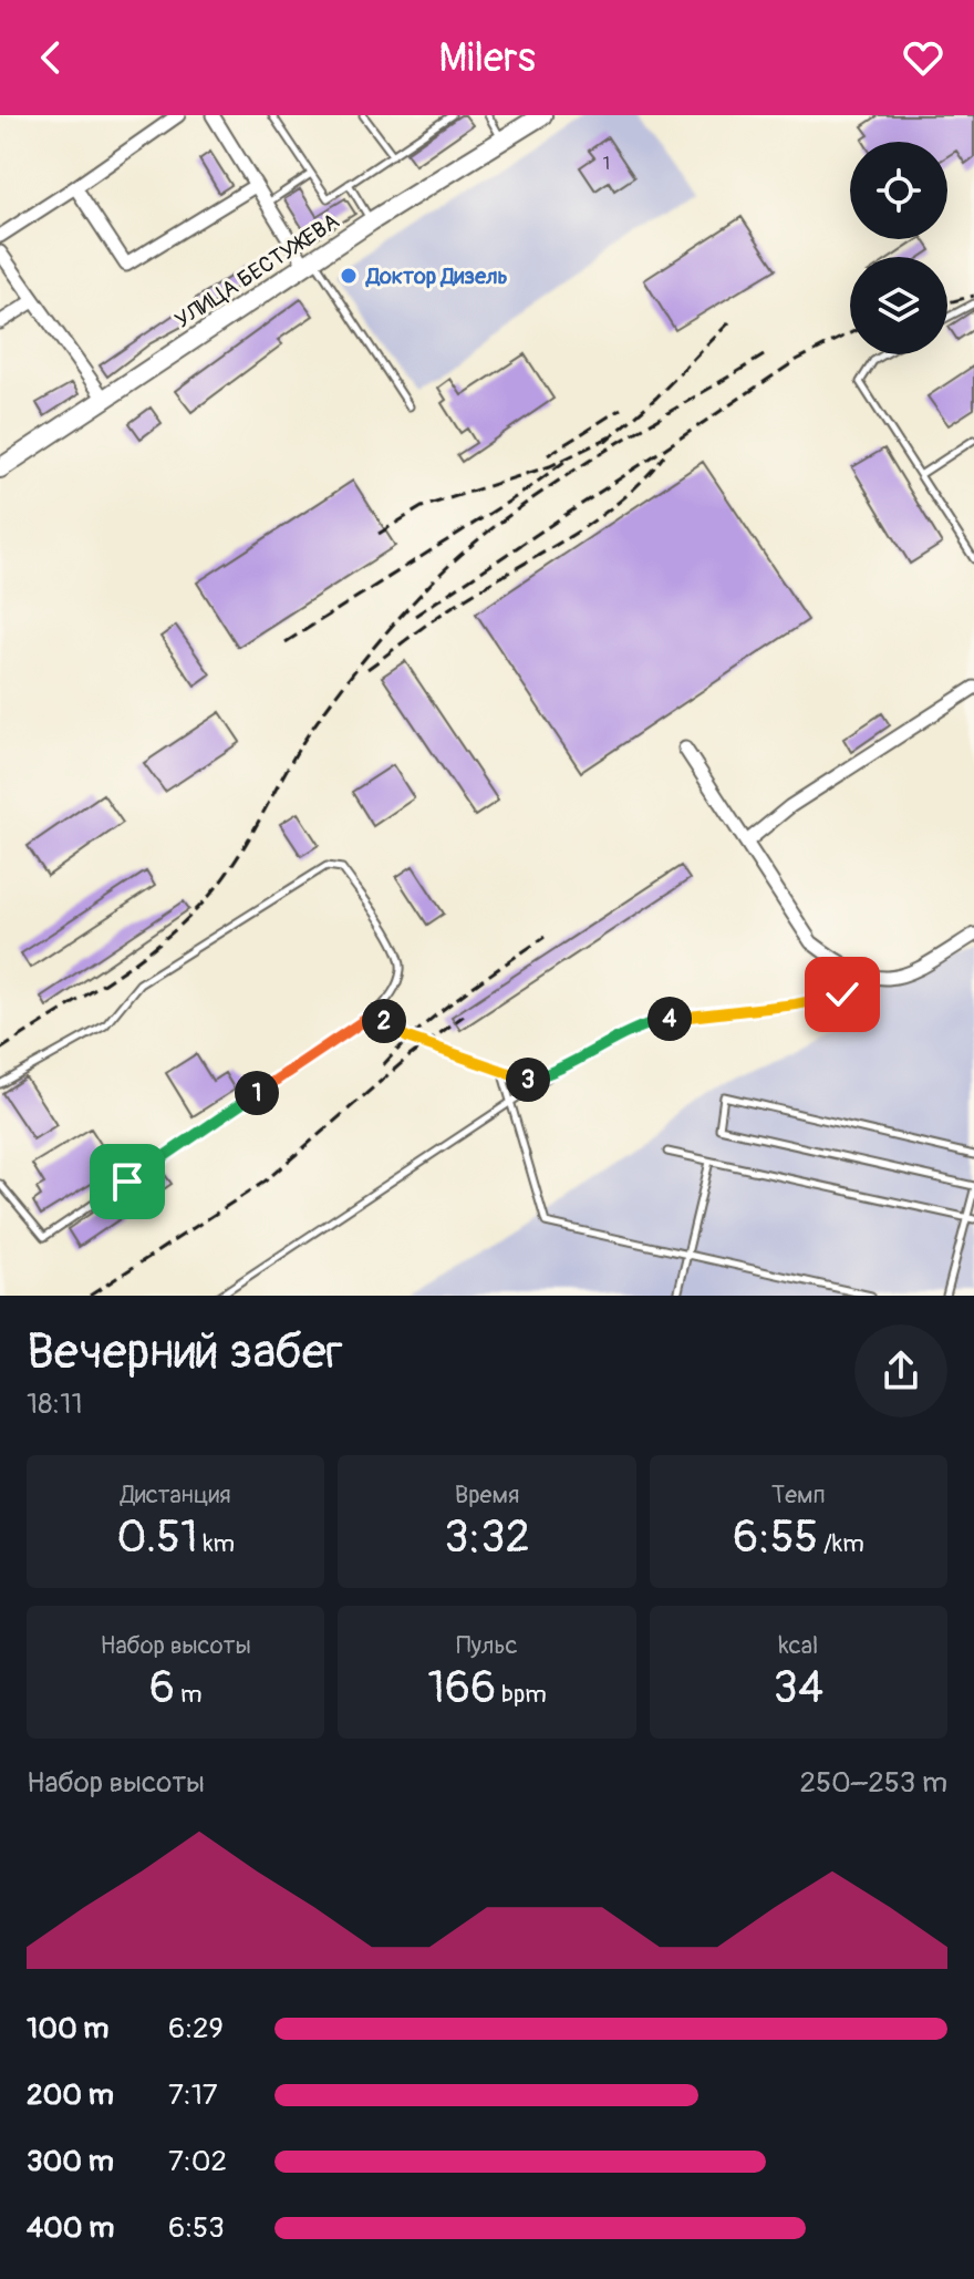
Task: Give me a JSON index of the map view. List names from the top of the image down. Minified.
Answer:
{"streets":{"street":["УЛИЦА БЕСТУЖЕВА"]},"places":["Доктор Дизель"],"house_numbers":["1"],"page":{"header":"Milers","pins":["4","2","3","1"],"heading":["Вечерний забег","18:11"],"stats":[["Дистанция","0.51 km"],["Время","3:32"],["Темп","6:55 /km"],["Набор высоты","6 m"],["Пульс","166 bpm"],["kcal","34"]],"chart":["Набор высоты","250–253 m"],"list":[{"name":"100 m","note":"6:29"},{"name":"200 m","note":"7:17"},{"name":"300 m","note":"7:02"},{"name":"400 m","note":"6:53"}]}}
